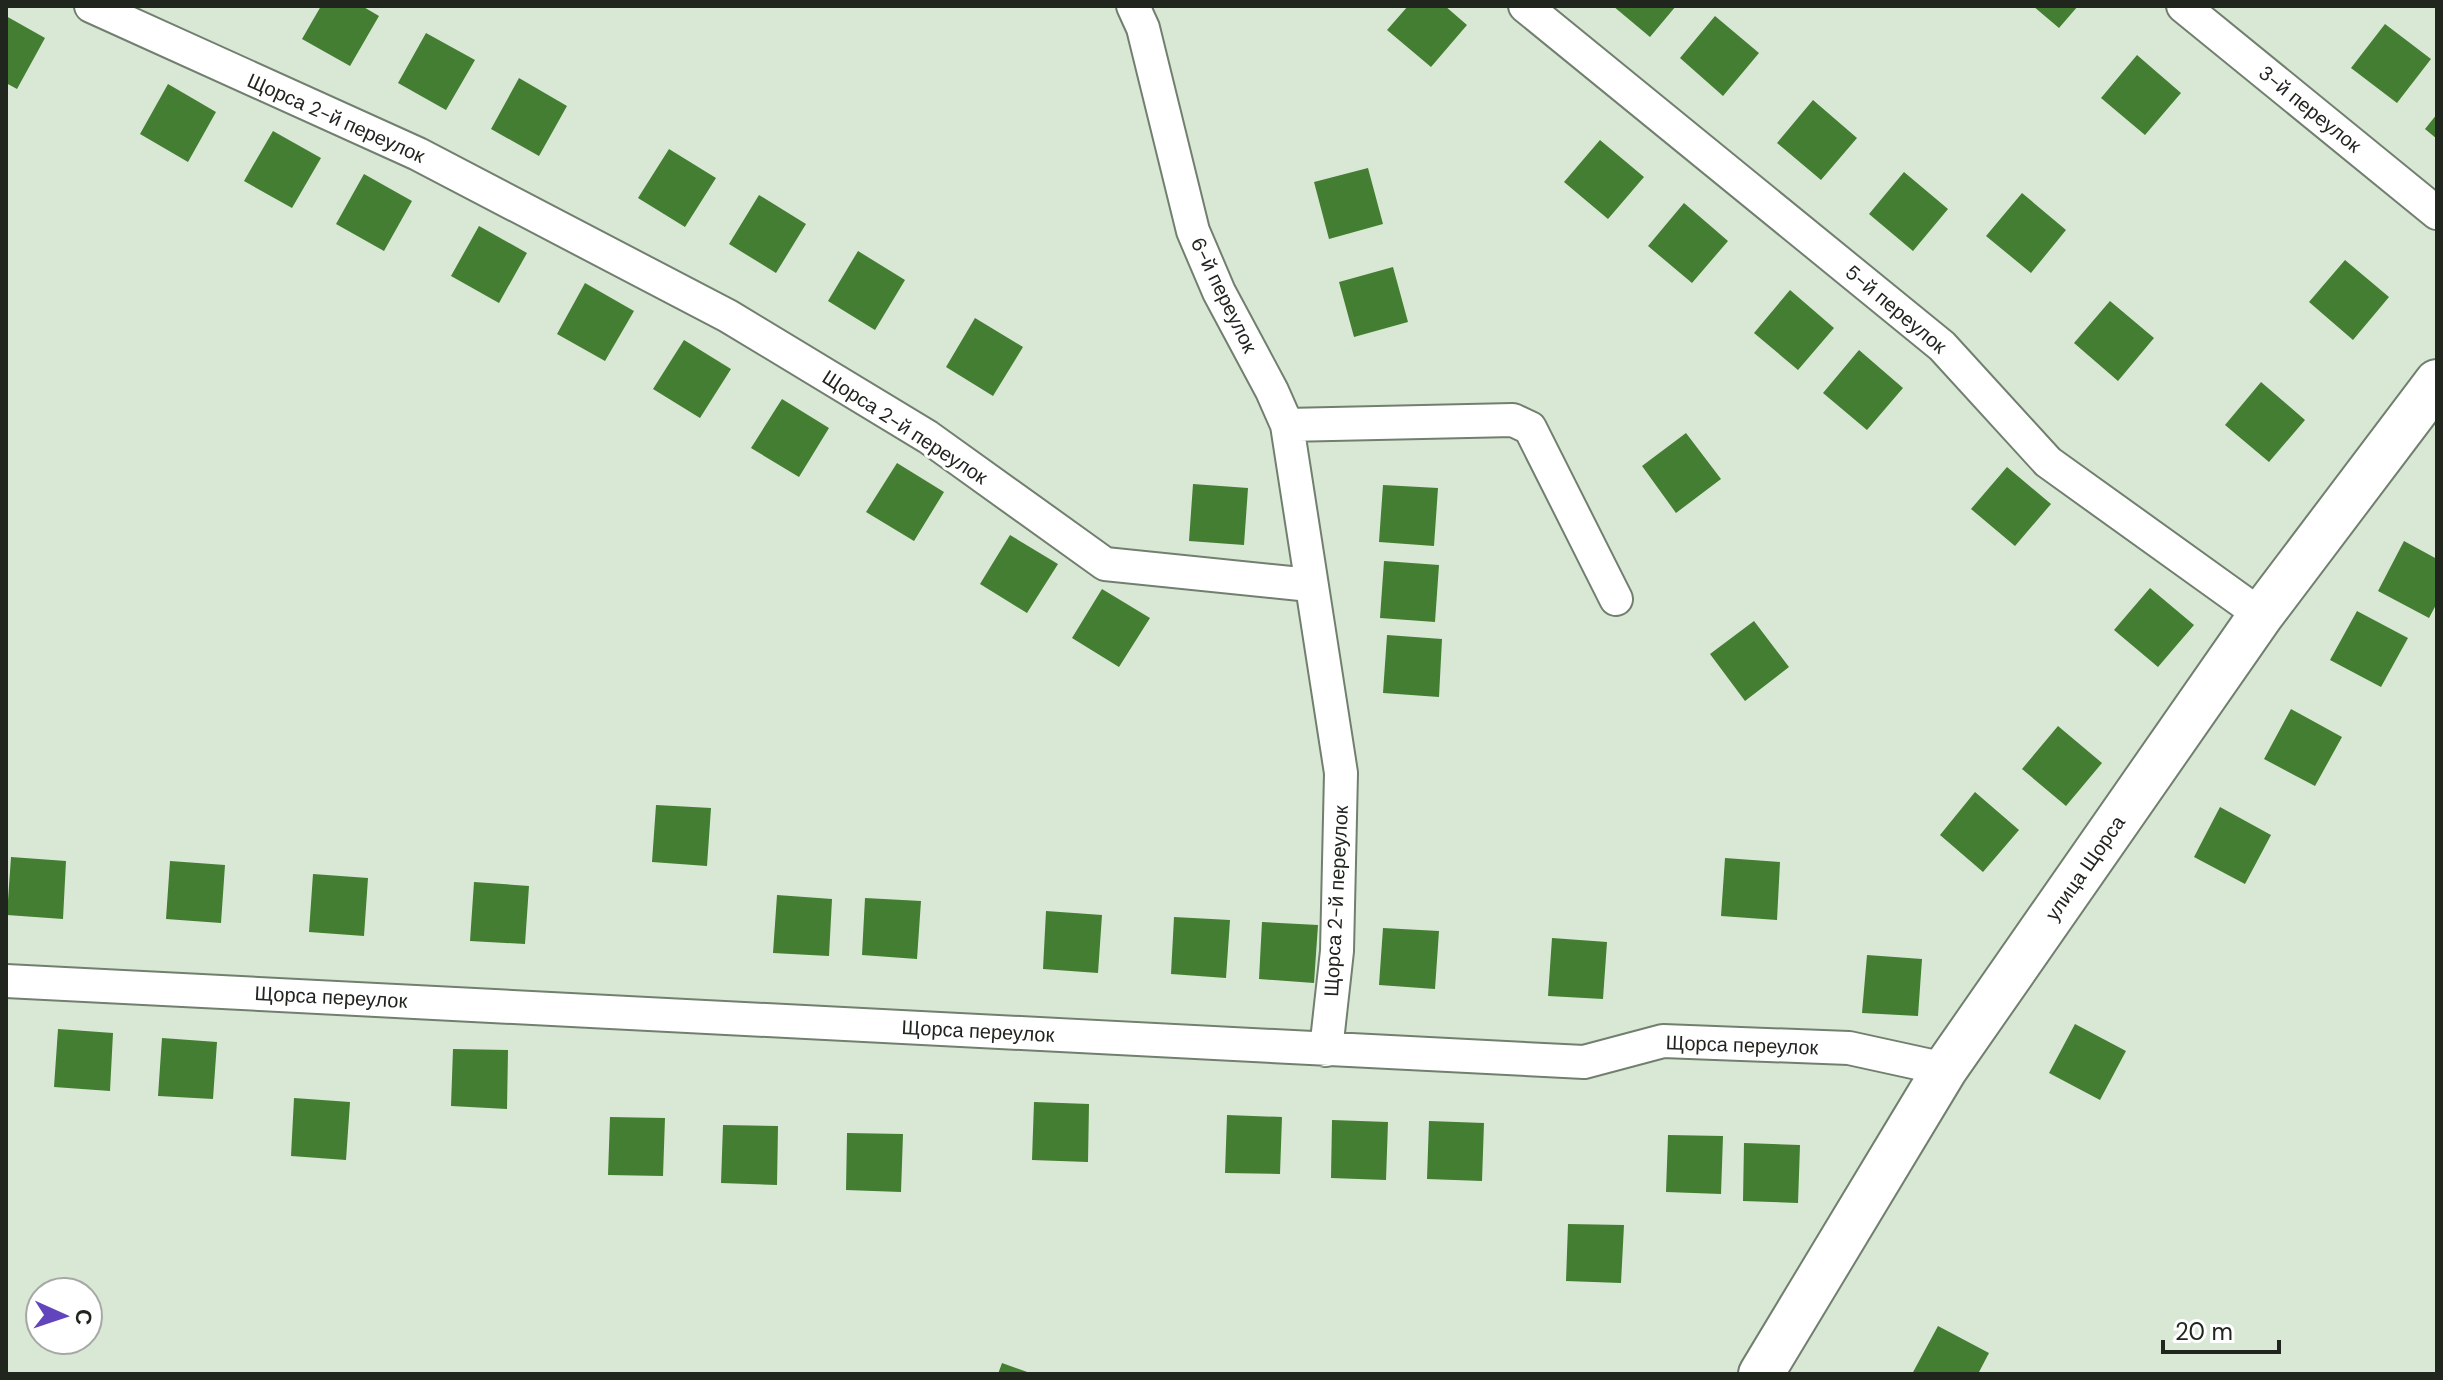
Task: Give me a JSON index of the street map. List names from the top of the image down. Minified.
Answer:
{"streets":{"street":["3-й переулок","Щорса 2-й переулок","6-й переулок","5-й переулок","улица Щорса","Щорса переулок"]},"crossings":[["Щорса 2-й переулок","6-й переулок"],["Щорса 2-й переулок","Щорса переулок"],["5-й переулок","улица Щорса"],["улица Щорса","Щорса переулок"]],"scale_bar":"20 m","north":"right"}
